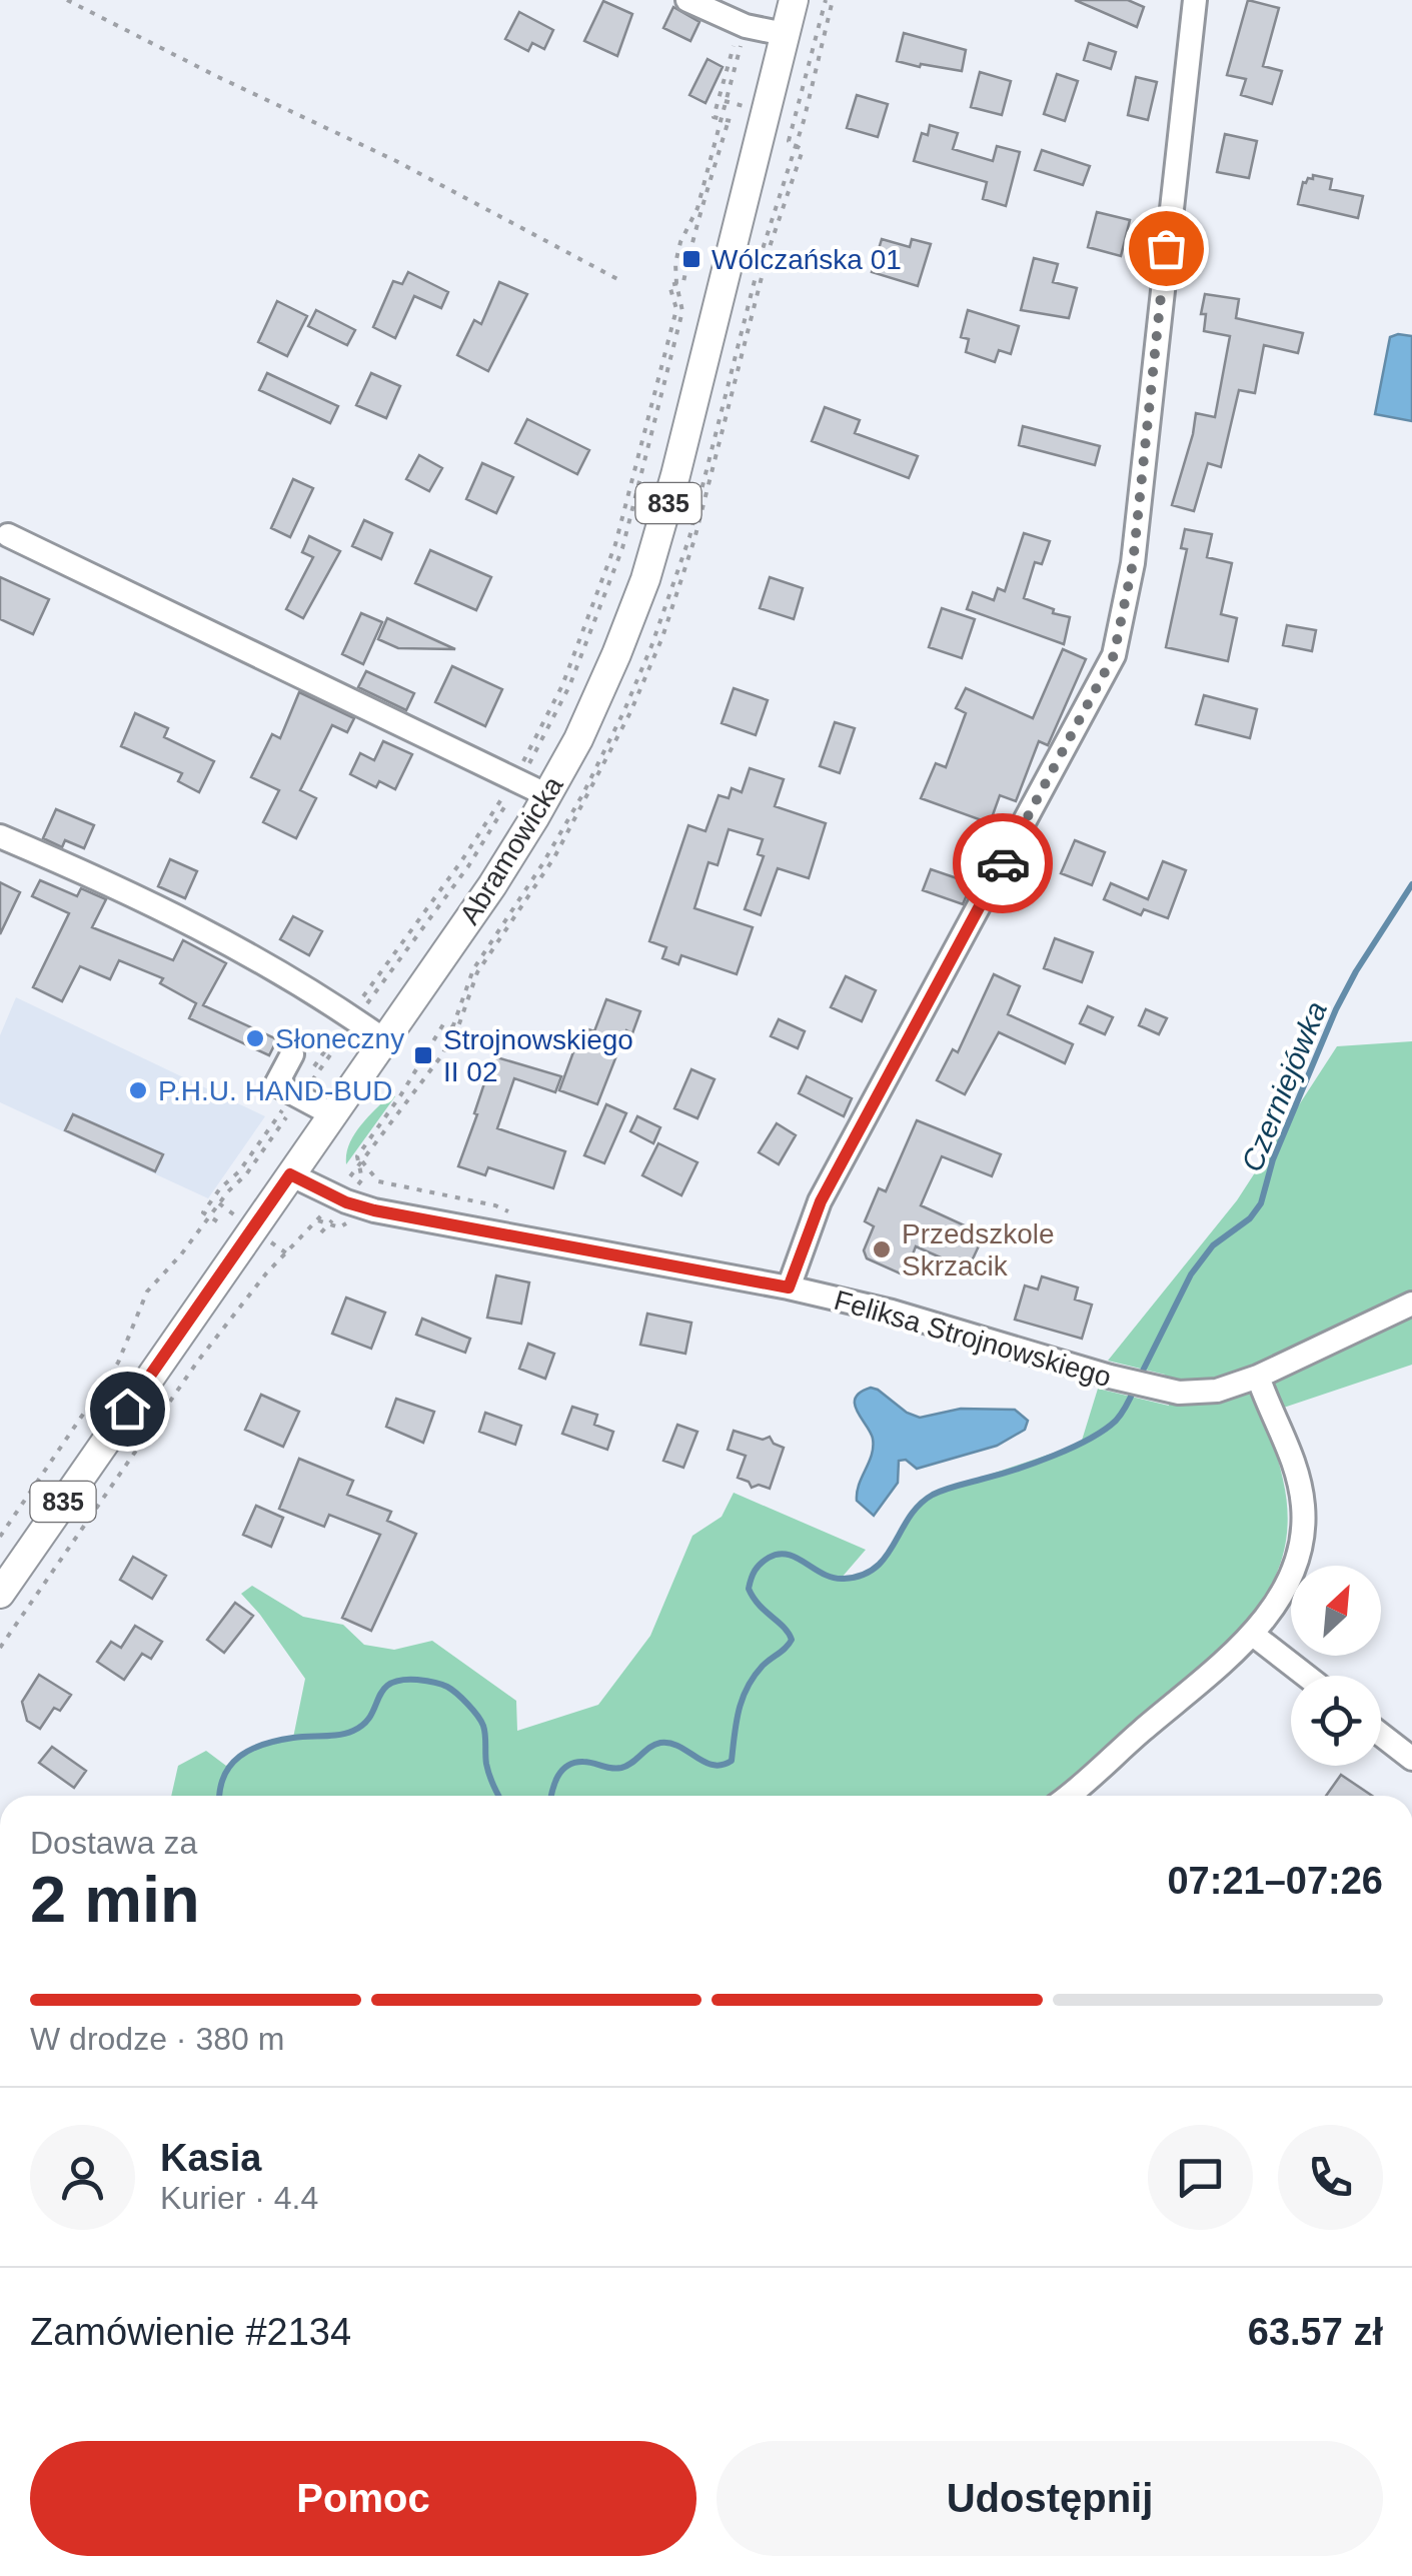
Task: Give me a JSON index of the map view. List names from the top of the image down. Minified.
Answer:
{"streets":{"main road":["835","Abramowicka"],"street":["Feliksa Strojnowskiego"]},"crossings":[["Abramowicka","Feliksa Strojnowskiego"]],"water":["Czerniejówka"],"places":{"transit":["Wólczańska 01","Strojnowskiego II 02"],"other":["Słoneczny","P.H.U. HAND-BUD","Przedszkole Skrzacik"]},"north":"top right","page":{"heading":["2 min","Dostawa za","07:21–07:26"],"panel":["Kasia","Kurier · 4.4","Zamówienie #2134","63.57 zł"],"bar":"W drodze · 380 m","buttons":["Pomoc","Udostępnij"]}}
